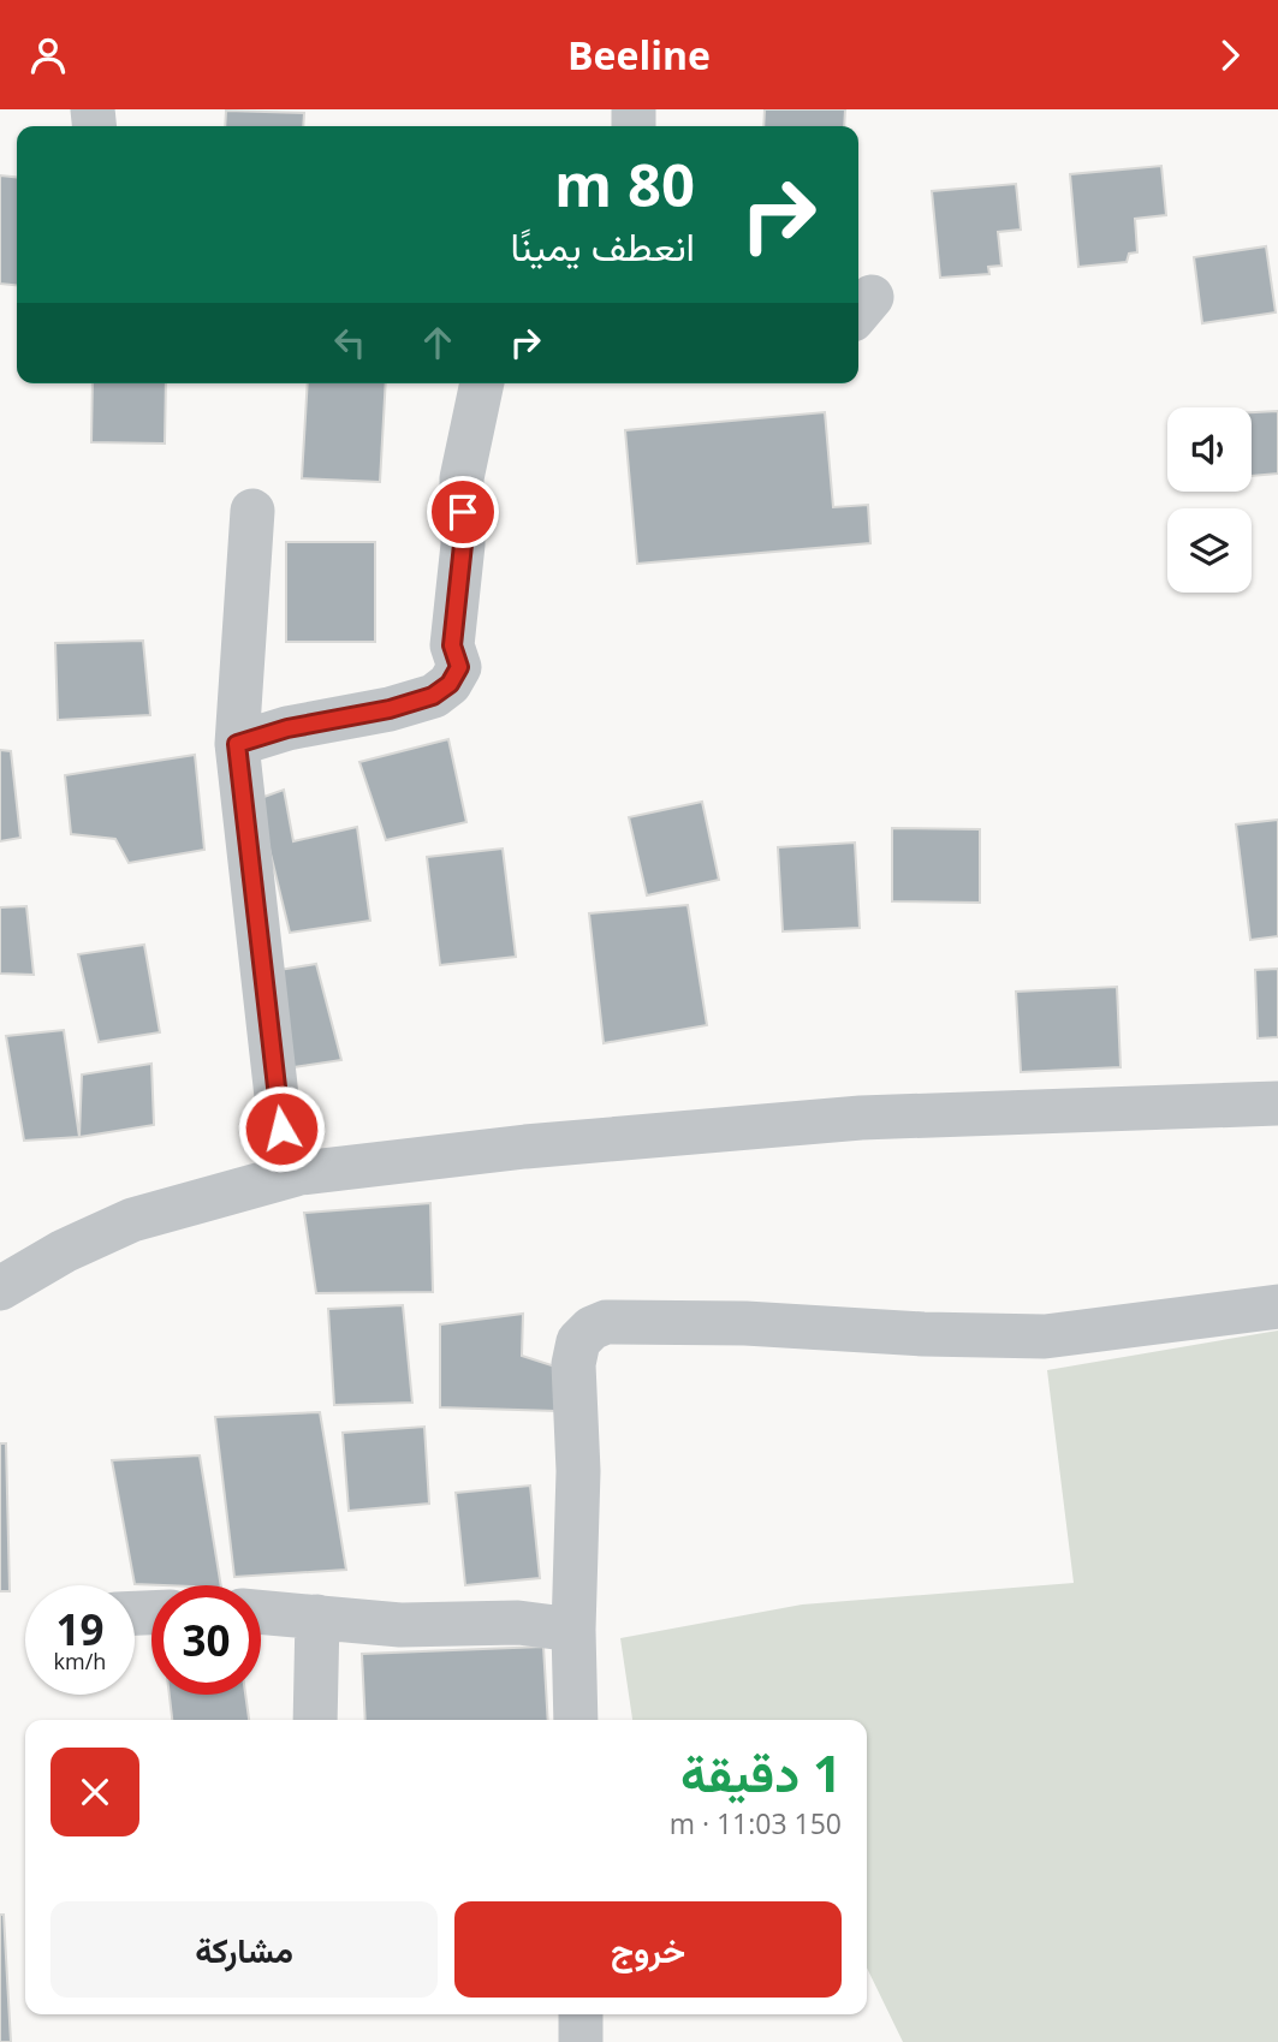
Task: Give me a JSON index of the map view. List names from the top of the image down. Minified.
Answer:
{"page":{"header":"Beeline","turn":["80 m","انعطف يمينًا"],"speed":"19 km/h","limit":"30","heading":["1 دقيقة","150 m · 11:03"],"buttons":["خروج","مشاركة"]}}
